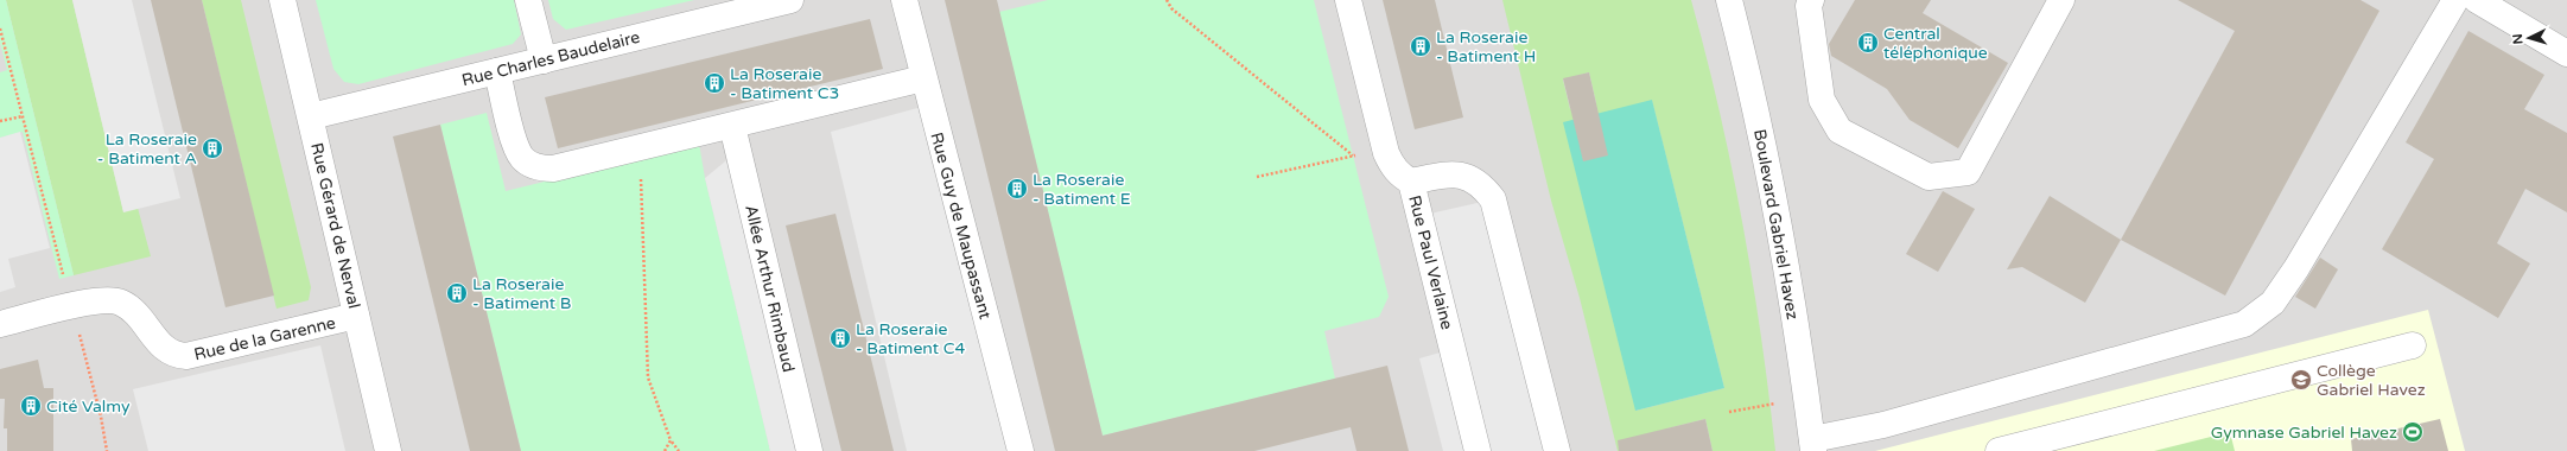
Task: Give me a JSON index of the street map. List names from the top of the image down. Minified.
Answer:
{"streets":{"street":["Rue Charles Baudelaire","Boulevard Gabriel Havez","Rue Gérard de Nerval","Rue Guy de Maupassant","Rue Paul Verlaine","Allée Arthur Rimbaud","Rue de la Garenne"]},"crossings":[["Rue Charles Baudelaire","Rue Gérard de Nerval"],["Rue Gérard de Nerval","Rue de la Garenne"]],"places":{"building":["Central téléphonique","La Roseraie - Batiment H","La Roseraie - Batiment C3","La Roseraie - Batiment A","La Roseraie - Batiment E","La Roseraie - Batiment B","La Roseraie - Batiment C4","Cité Valmy"],"school or university":["Collège Gabriel Havez"],"sports":["Gymnase Gabriel Havez"]},"north":"left"}
